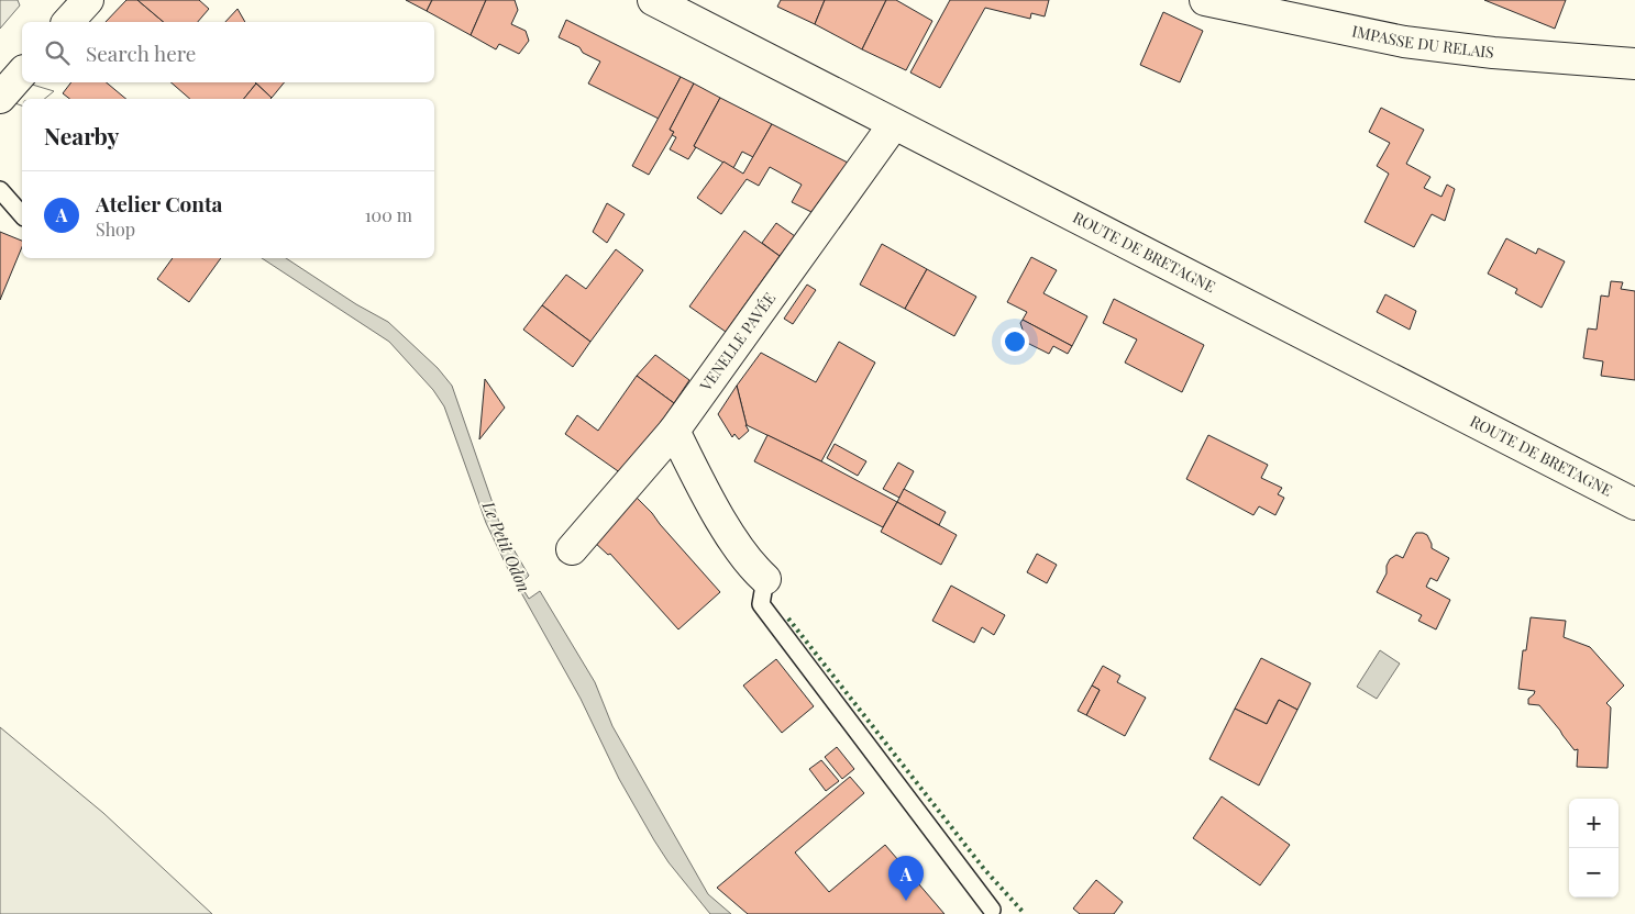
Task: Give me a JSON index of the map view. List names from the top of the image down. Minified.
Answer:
{"streets":{"street":["IMPASSE DU RELAIS","ROUTE DE BRETAGNE","VENELLE PAVÉE"]},"crossings":[["ROUTE DE BRETAGNE","VENELLE PAVÉE"]],"water":["Le Petit Odon"],"page":{"search":"Search here","heading":"Nearby","list":[{"mark":"A","name":"Atelier Conta","note":"Shop","value":"100 m"}],"map_buttons":["+","−"],"pins":"A"}}
